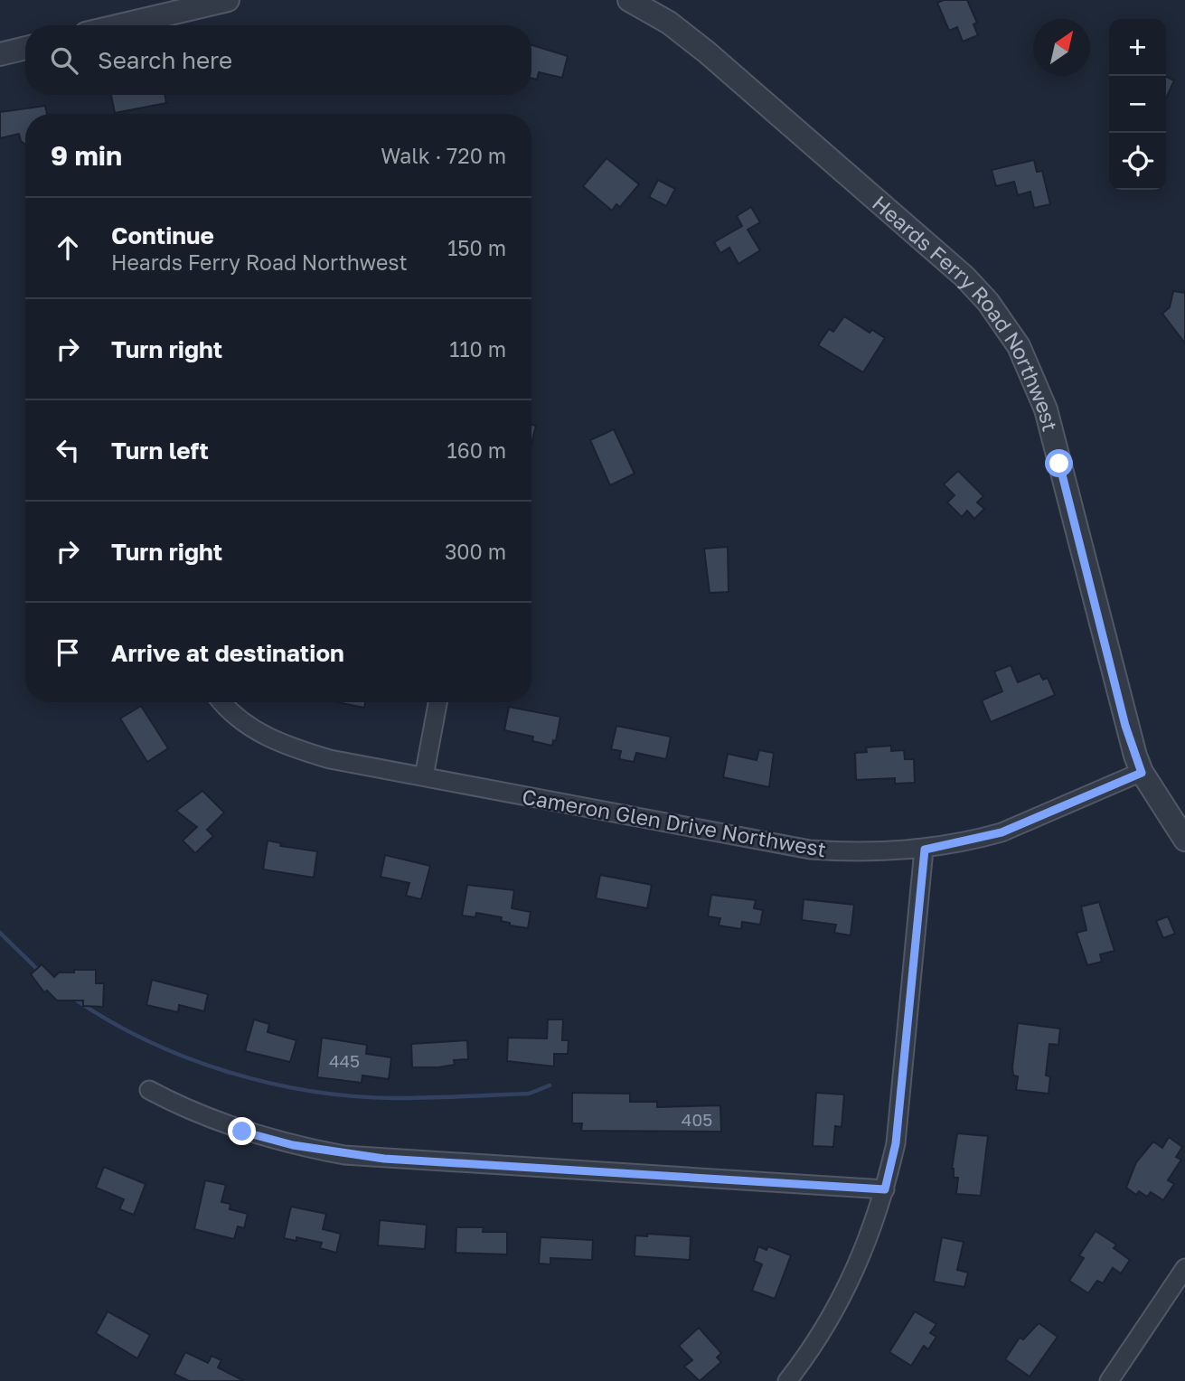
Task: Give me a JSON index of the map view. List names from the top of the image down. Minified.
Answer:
{"streets":{"street":["Heards Ferry Road Northwest","Cameron Glen Drive Northwest"]},"crossings":[["Heards Ferry Road Northwest","Cameron Glen Drive Northwest"]],"house_numbers":["445","405"],"north":"top right","page":{"map_buttons":["+","−"],"search":"Search here","heading":["9 min","Walk · 720 m"],"list":[["Continue","Heards Ferry Road Northwest","150 m"],["Turn right","110 m"],["Turn left","160 m"],["Turn right","300 m"],"Arrive at destination"]}}
